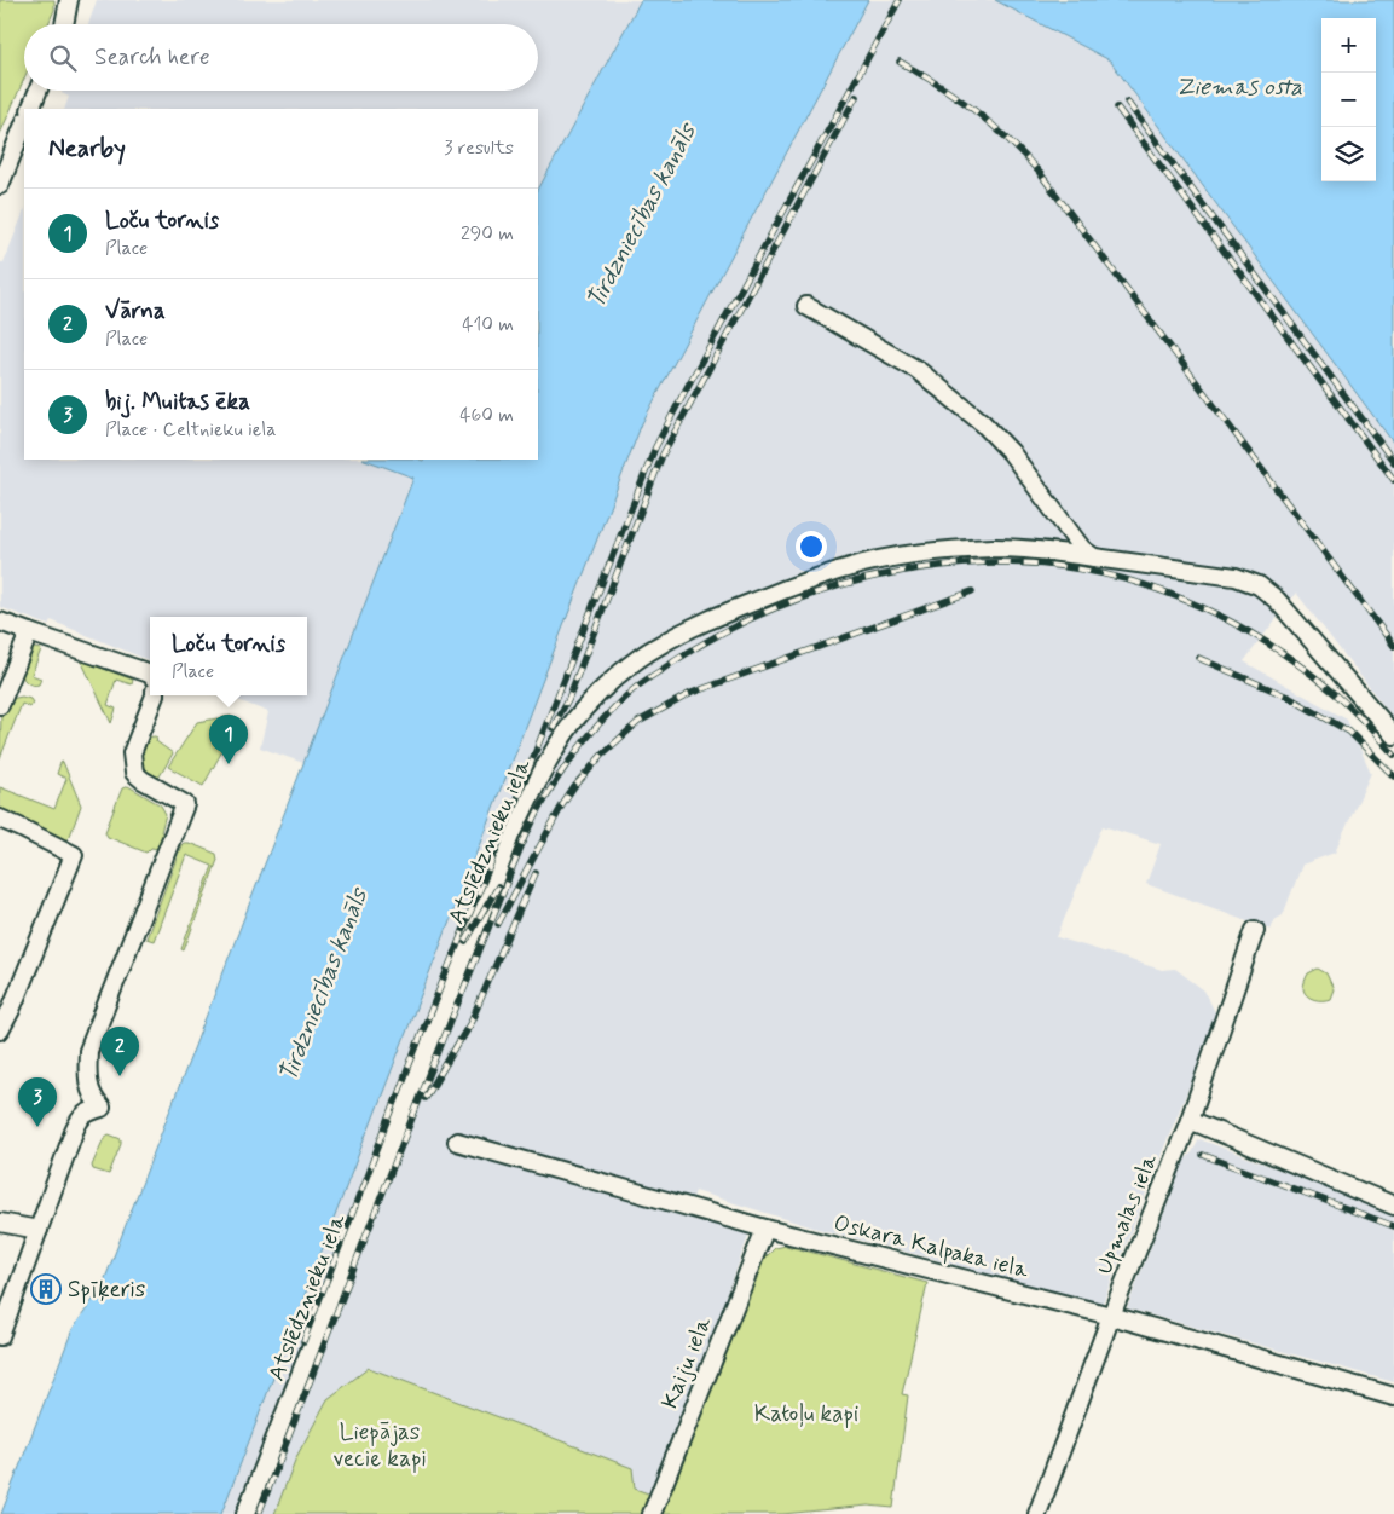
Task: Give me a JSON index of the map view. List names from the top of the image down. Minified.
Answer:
{"streets":{"street":["Atslēdznieku iela","Upmalas iela","Oskara Kalpaka iela","Kaiju iela"]},"crossings":[["Upmalas iela","Oskara Kalpaka iela"],["Oskara Kalpaka iela","Kaiju iela"]],"water":["Ziemas osta","Tirdzniecības kanāls"],"parks":["Katoļu kapi","Liepājas vecie kapi"],"places":{"building":["Spīķeris"]},"page":{"map_buttons":["+","−"],"search":"Search here","heading":["Nearby","3 results"],"list":[{"mark":"1","name":"Loču tornis","note":"Place","value":"290 m"},{"mark":"2","name":"Vārna","note":"Place","value":"410 m"},{"mark":"3","name":"bij. Muitas ēka","note":"Place · Celtnieku iela","value":"460 m"}],"popup":["Loču tornis","Place"],"pins":["1","2","3"]}}
